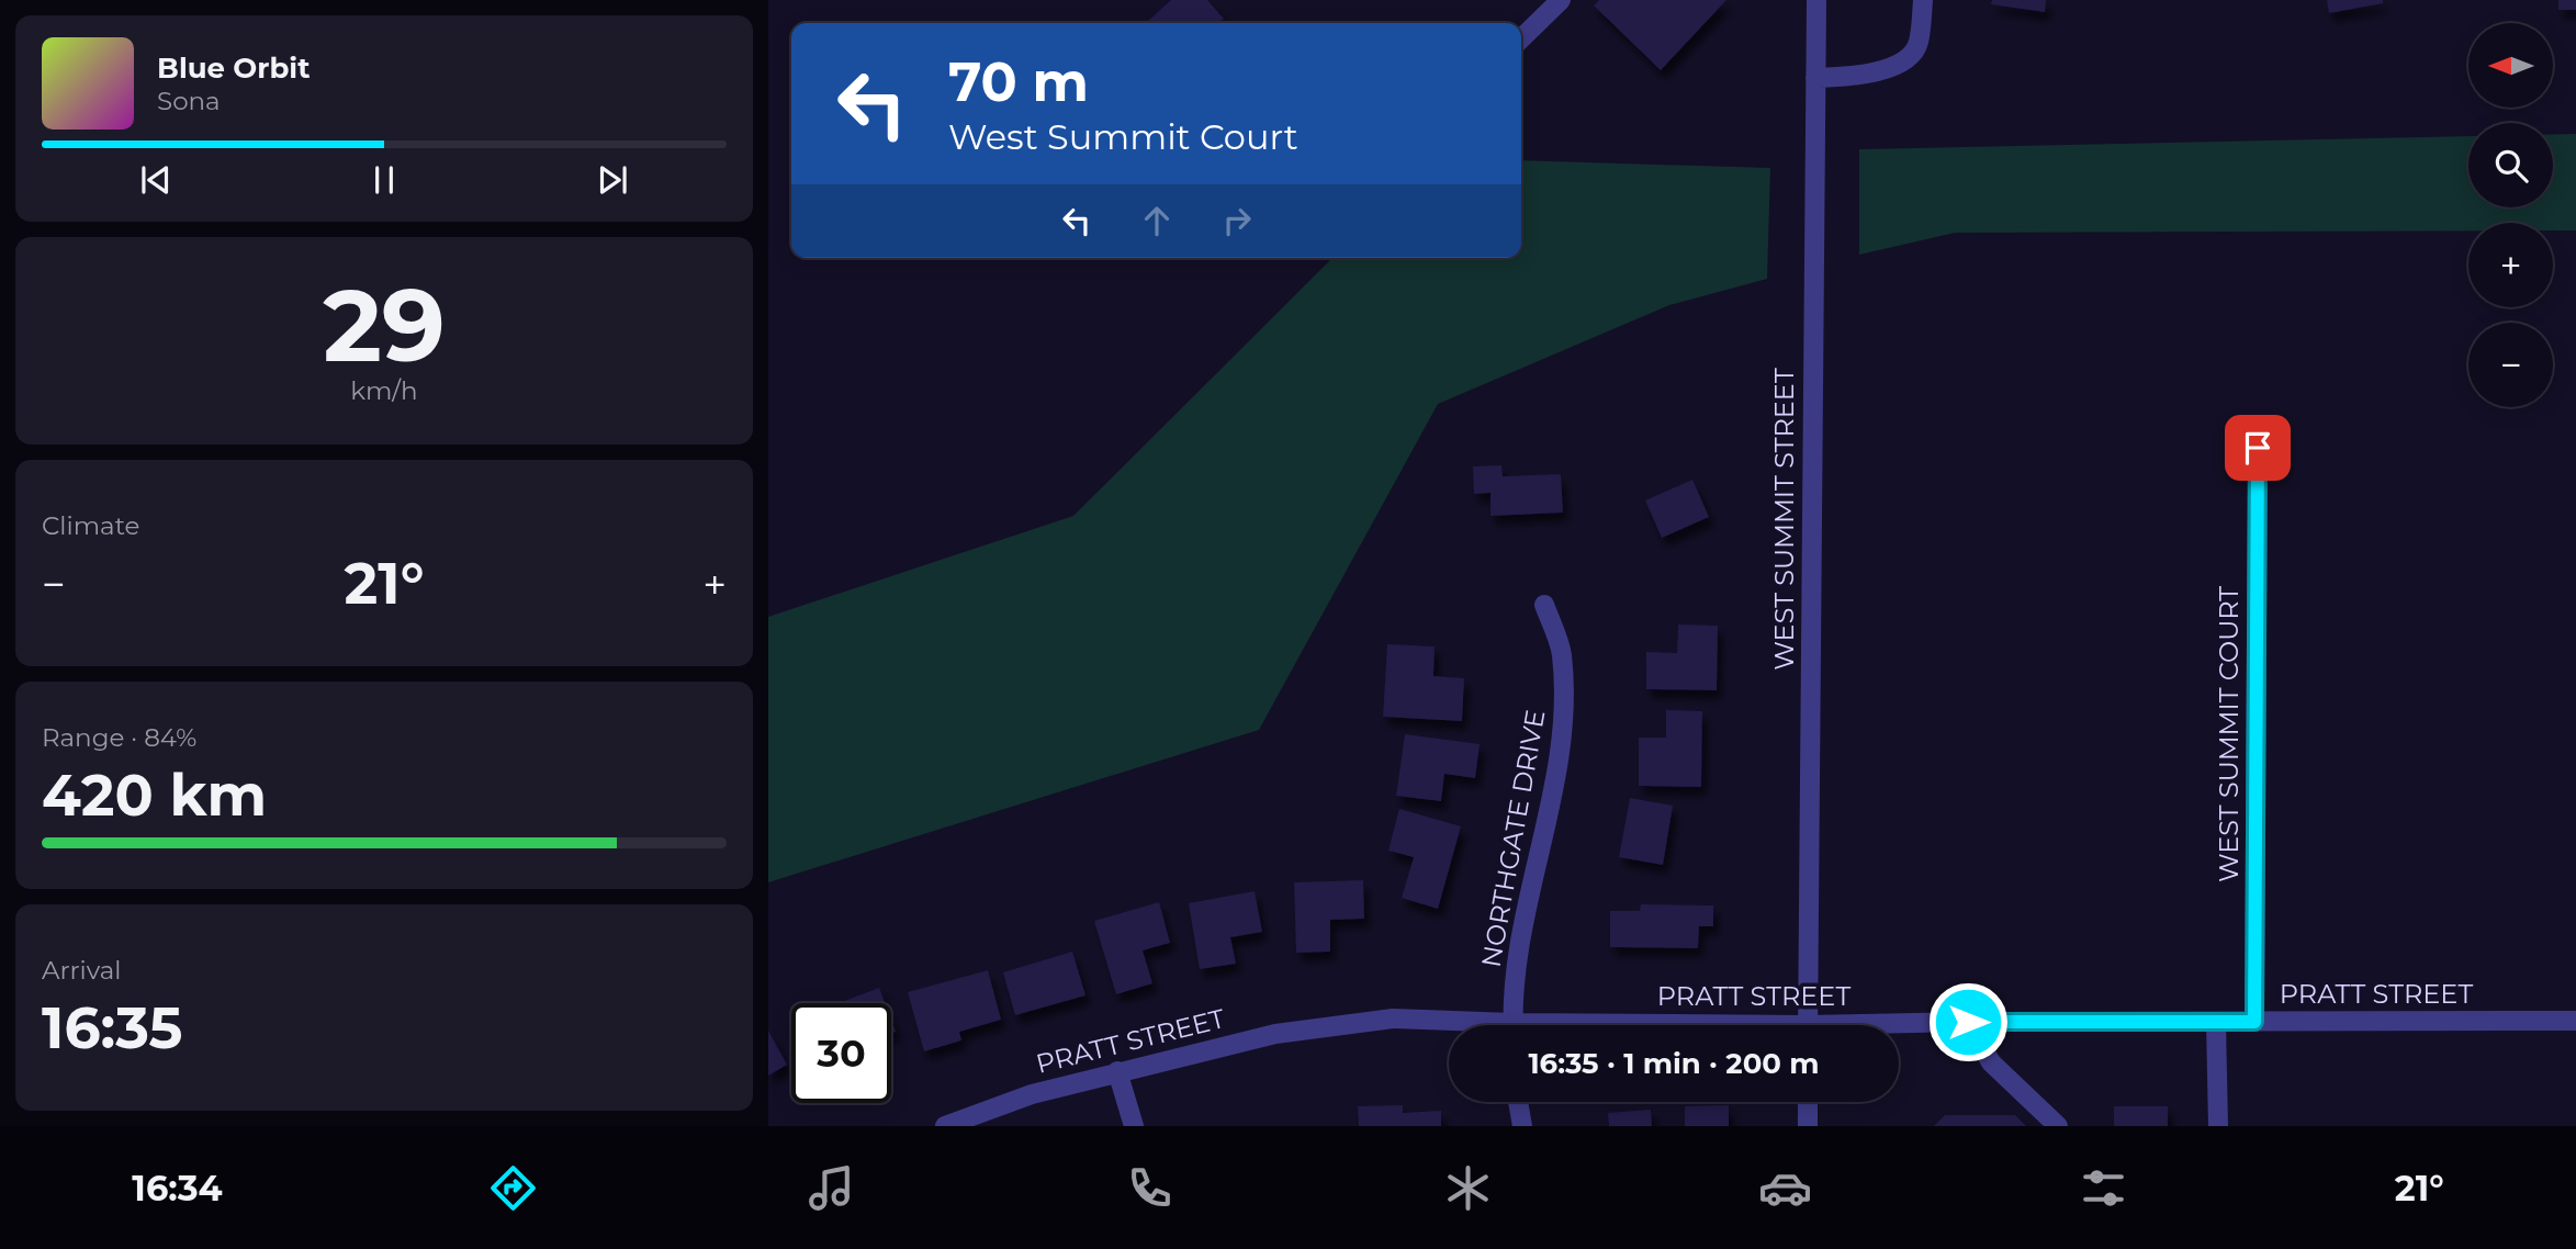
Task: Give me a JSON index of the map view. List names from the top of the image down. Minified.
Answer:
{"streets":{"street":["WEST SUMMIT STREET","WEST SUMMIT COURT","NORTHGATE DRIVE","PRATT STREET"]},"crossings":[["WEST SUMMIT COURT","PRATT STREET"]],"north":"left","page":{"map_buttons":["+","−"],"turn":["70 m","West Summit Court"],"song":["Blue Orbit","Sona"],"tile":[["29","km/h"],"Climate",["Range · 84%","420 km"],["Arrival","16:35"]],"heat":["−","21°","+"],"limit":"30","trip":"16:35 · 1 min · 200 m","tabs":["16:34","21°"]}}
